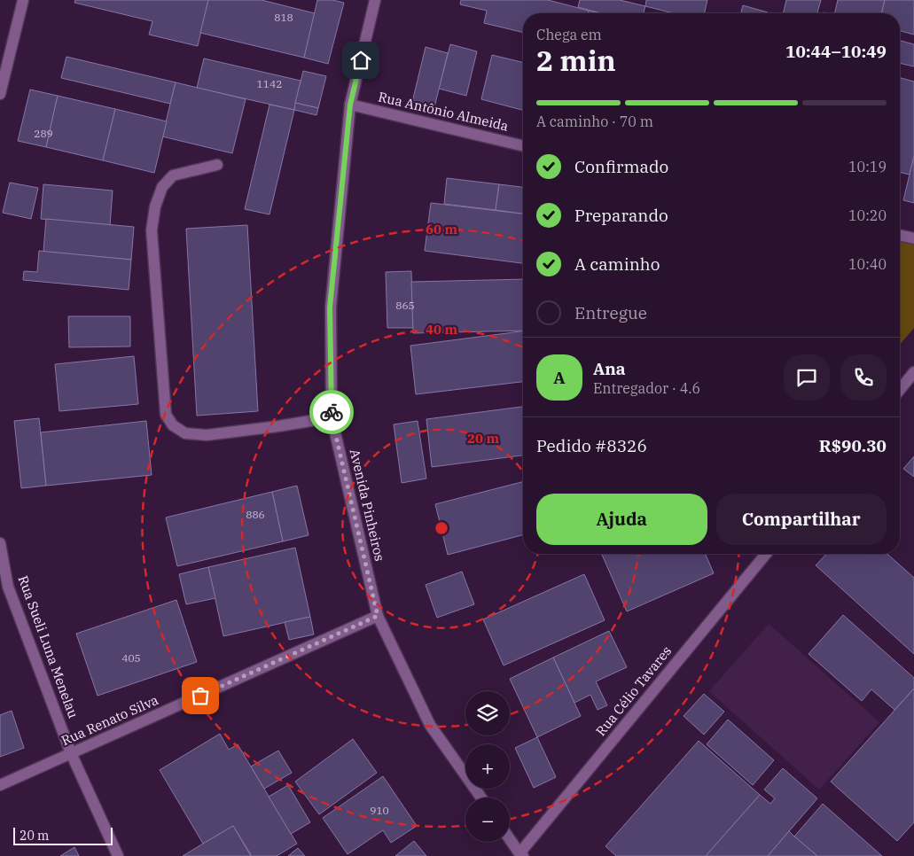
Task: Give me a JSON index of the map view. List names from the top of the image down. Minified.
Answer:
{"streets":{"street":["Rua Antônio Almeida","Avenida Pinheiros","Rua Sueli Luna Menelau","Rua Célio Tavares","Rua Renato Silva"]},"crossings":[["Rua Antônio Almeida","Avenida Pinheiros"],["Avenida Pinheiros","Rua Renato Silva"],["Rua Sueli Luna Menelau","Rua Renato Silva"]],"house_numbers":["818","1142","289","865","886","405","910"],"scale_bar":"20 m","page":{"heading":["2 min","Chega em","10:44–10:49"],"panel":["Ana","Entregador · 4.6","Pedido #8326","R$90.30"],"bar":"A caminho · 70 m","list":[["Confirmado","10:19"],["Preparando","10:20"],["A caminho","10:40"],"Entregue"],"round":"A","buttons":["Ajuda","Compartilhar"],"map_buttons":["+","−"],"scale":"20 m"},"rings":["60 m","40 m","20 m"]}
